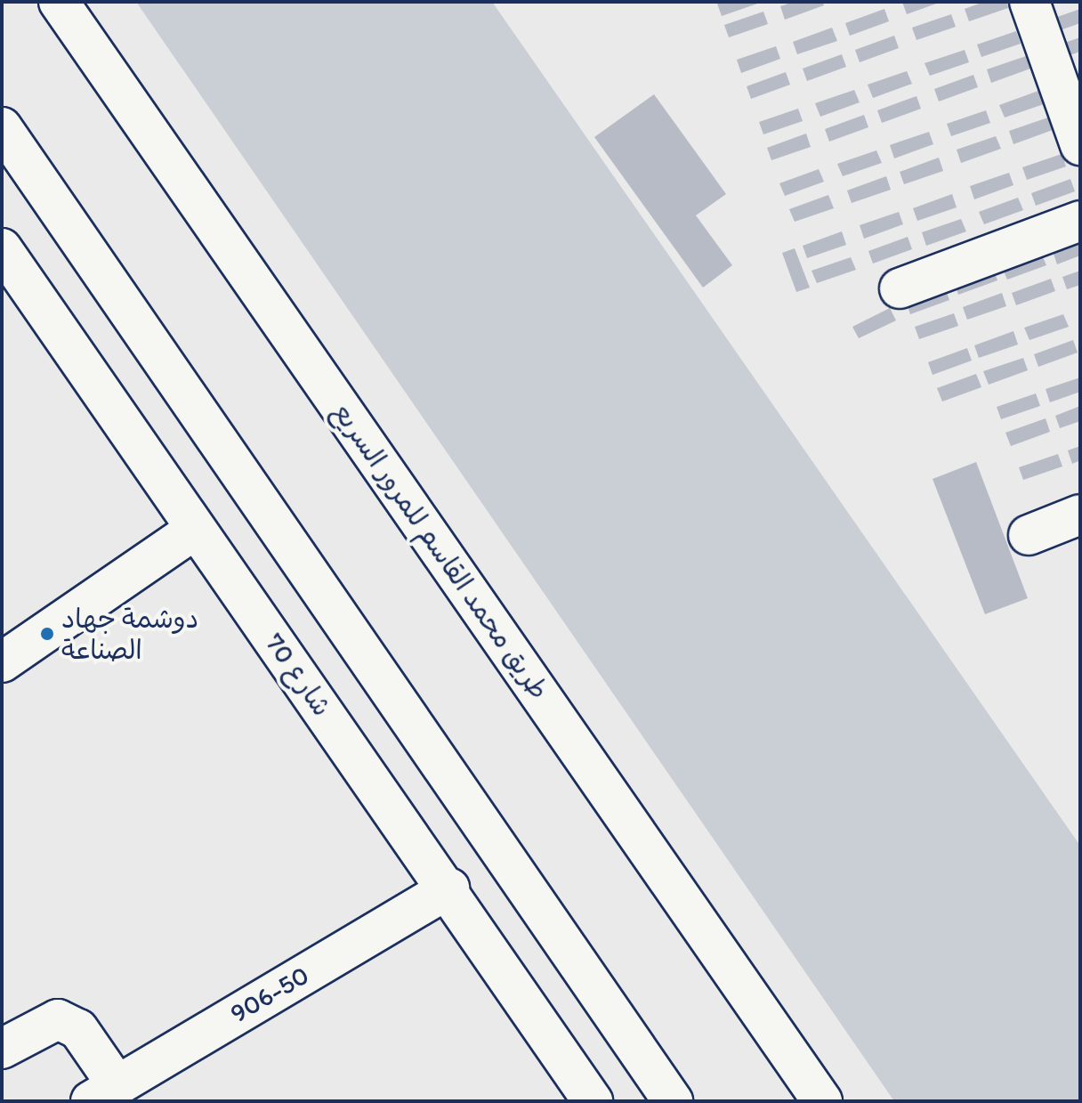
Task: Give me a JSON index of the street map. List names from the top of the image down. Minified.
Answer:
{"streets":{"main road":["طريق محمد القاسم للمرور السريع","شارع 70","906-50"]},"crossings":[["شارع 70","906-50"]],"places":["دوشمة جهاد الصناعة"]}
